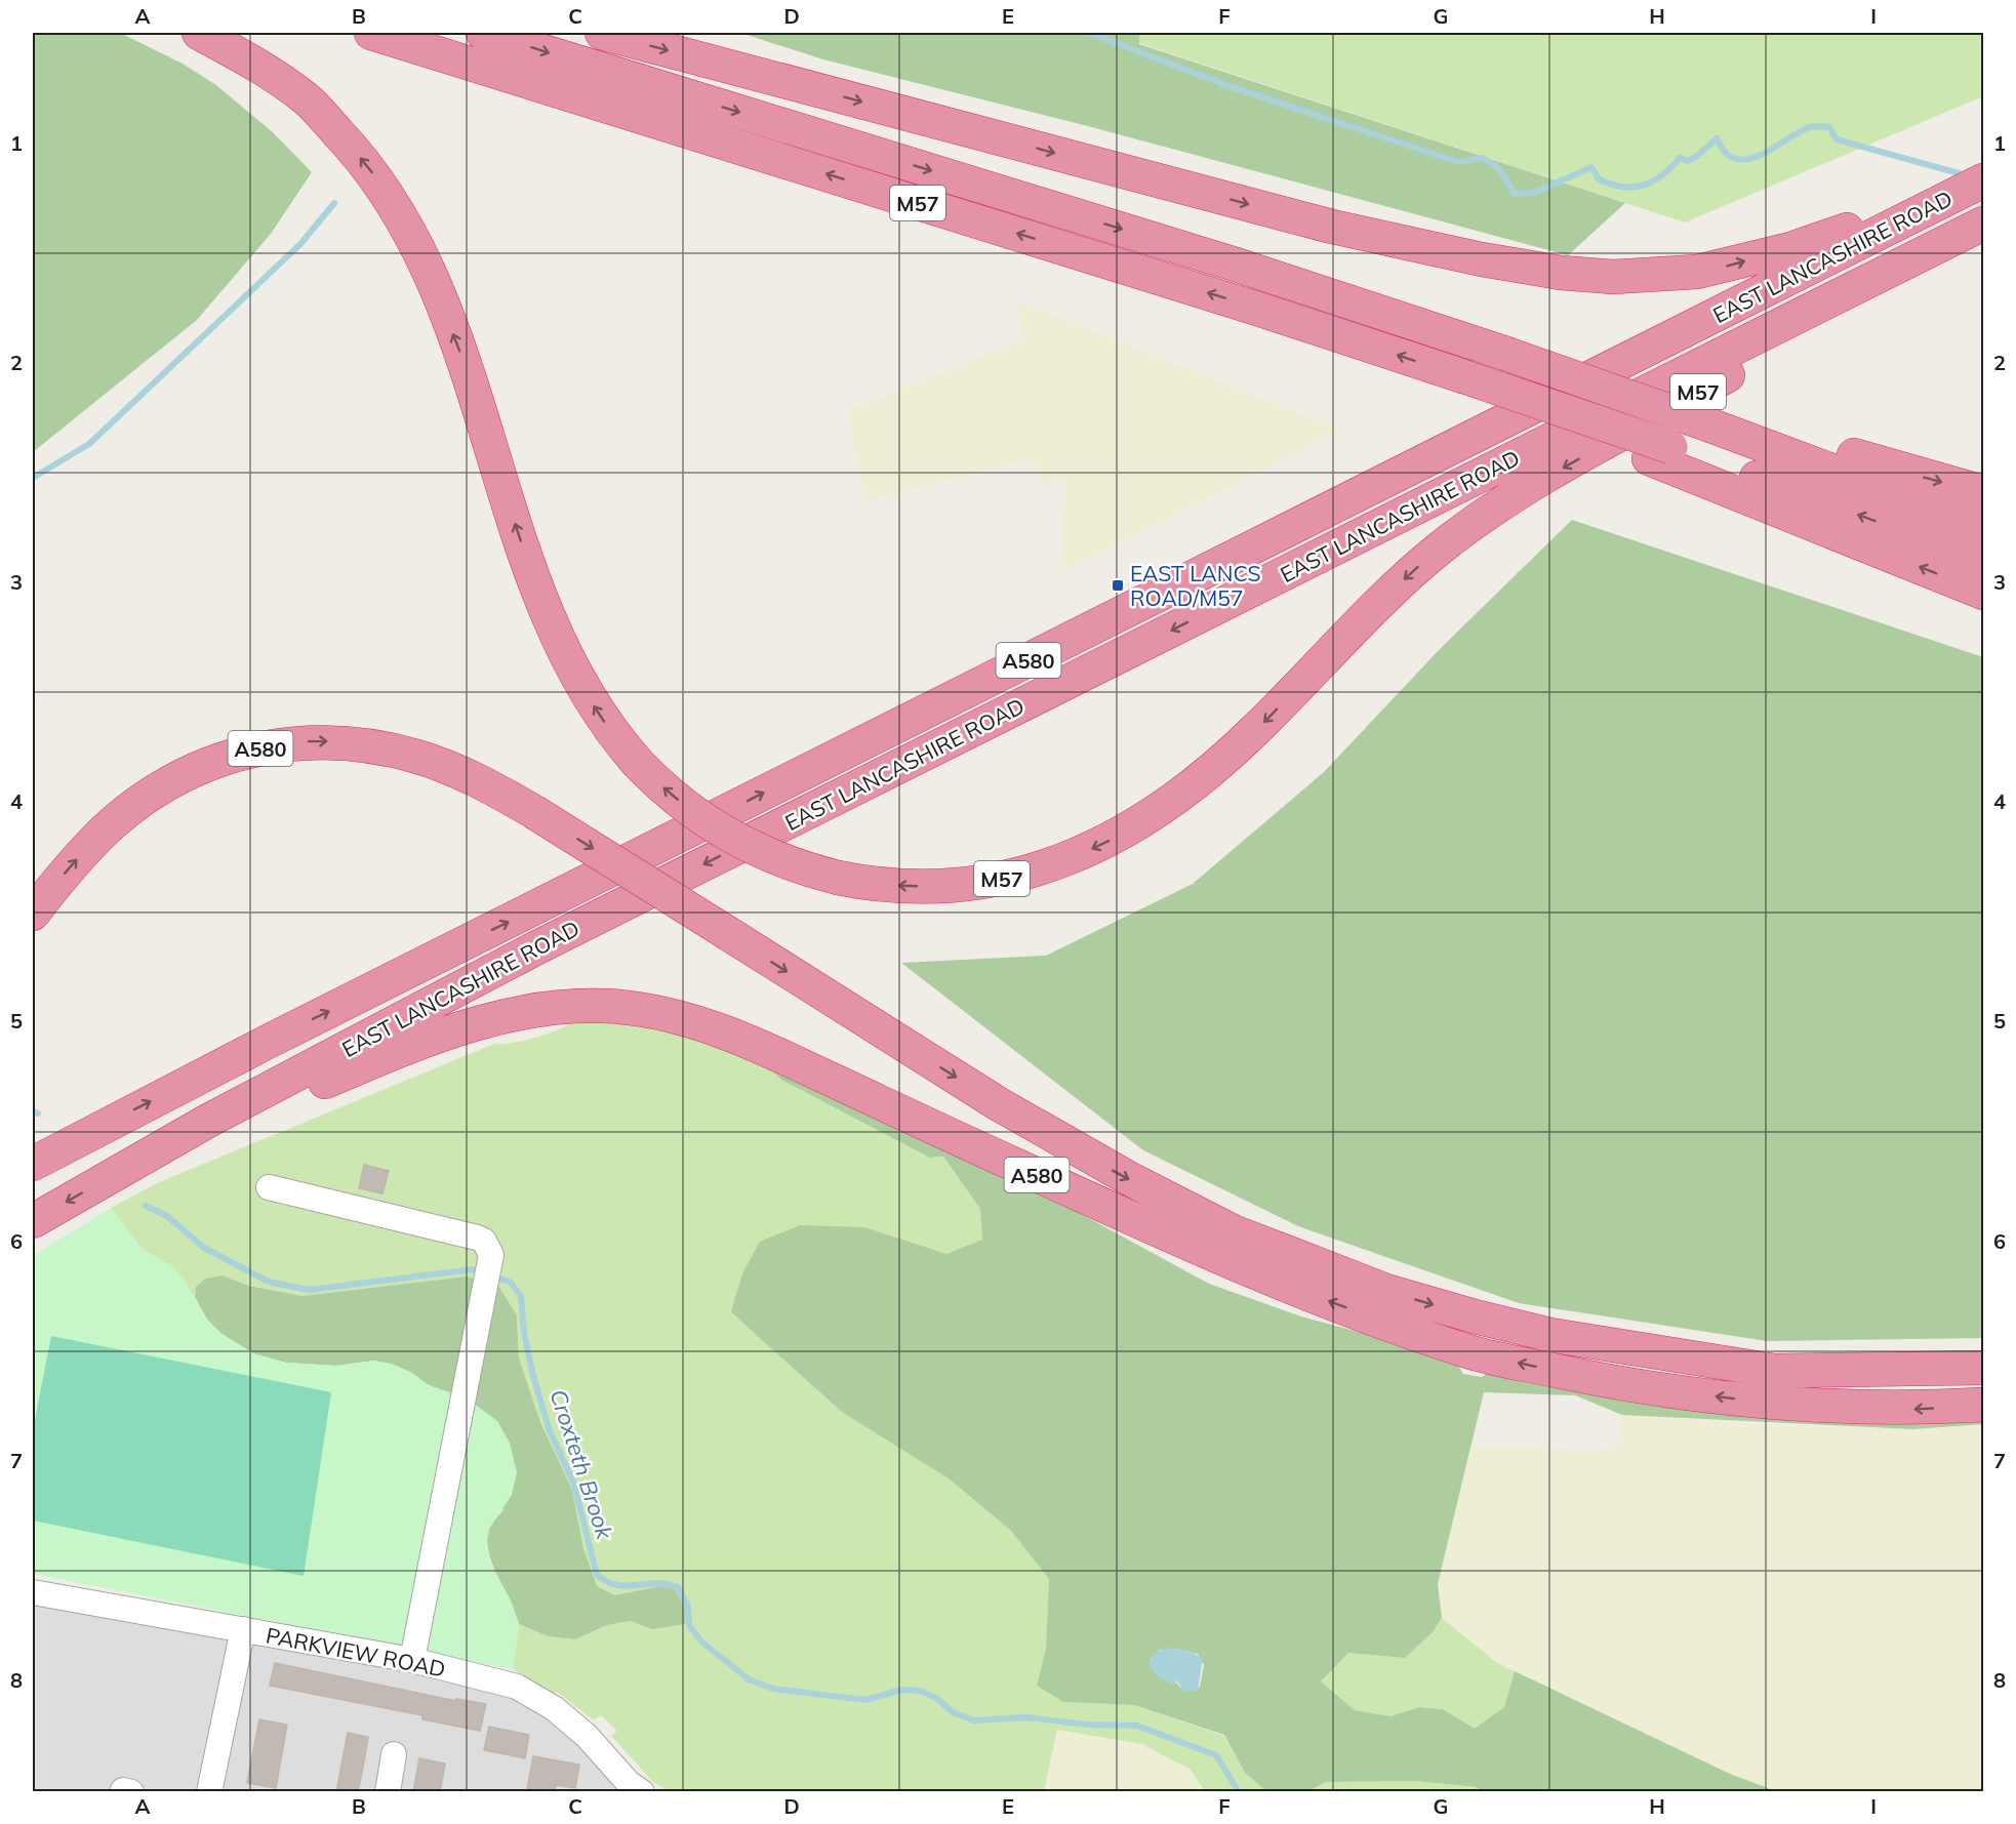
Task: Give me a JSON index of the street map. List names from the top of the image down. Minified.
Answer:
{"streets":{"highway":["M57","EAST LANCASHIRE ROAD","A580"],"street":["PARKVIEW ROAD"]},"crossings":[["M57","EAST LANCASHIRE ROAD"],["EAST LANCASHIRE ROAD","A580"]],"water":["Croxteth Brook"],"places":{"transit":["EAST LANCS ROAD/M57"]},"grid":{"columns":["A","B","C","D","E","F","G","H","I"],"rows":["1","2","3","4","5","6","7","8"]}}
